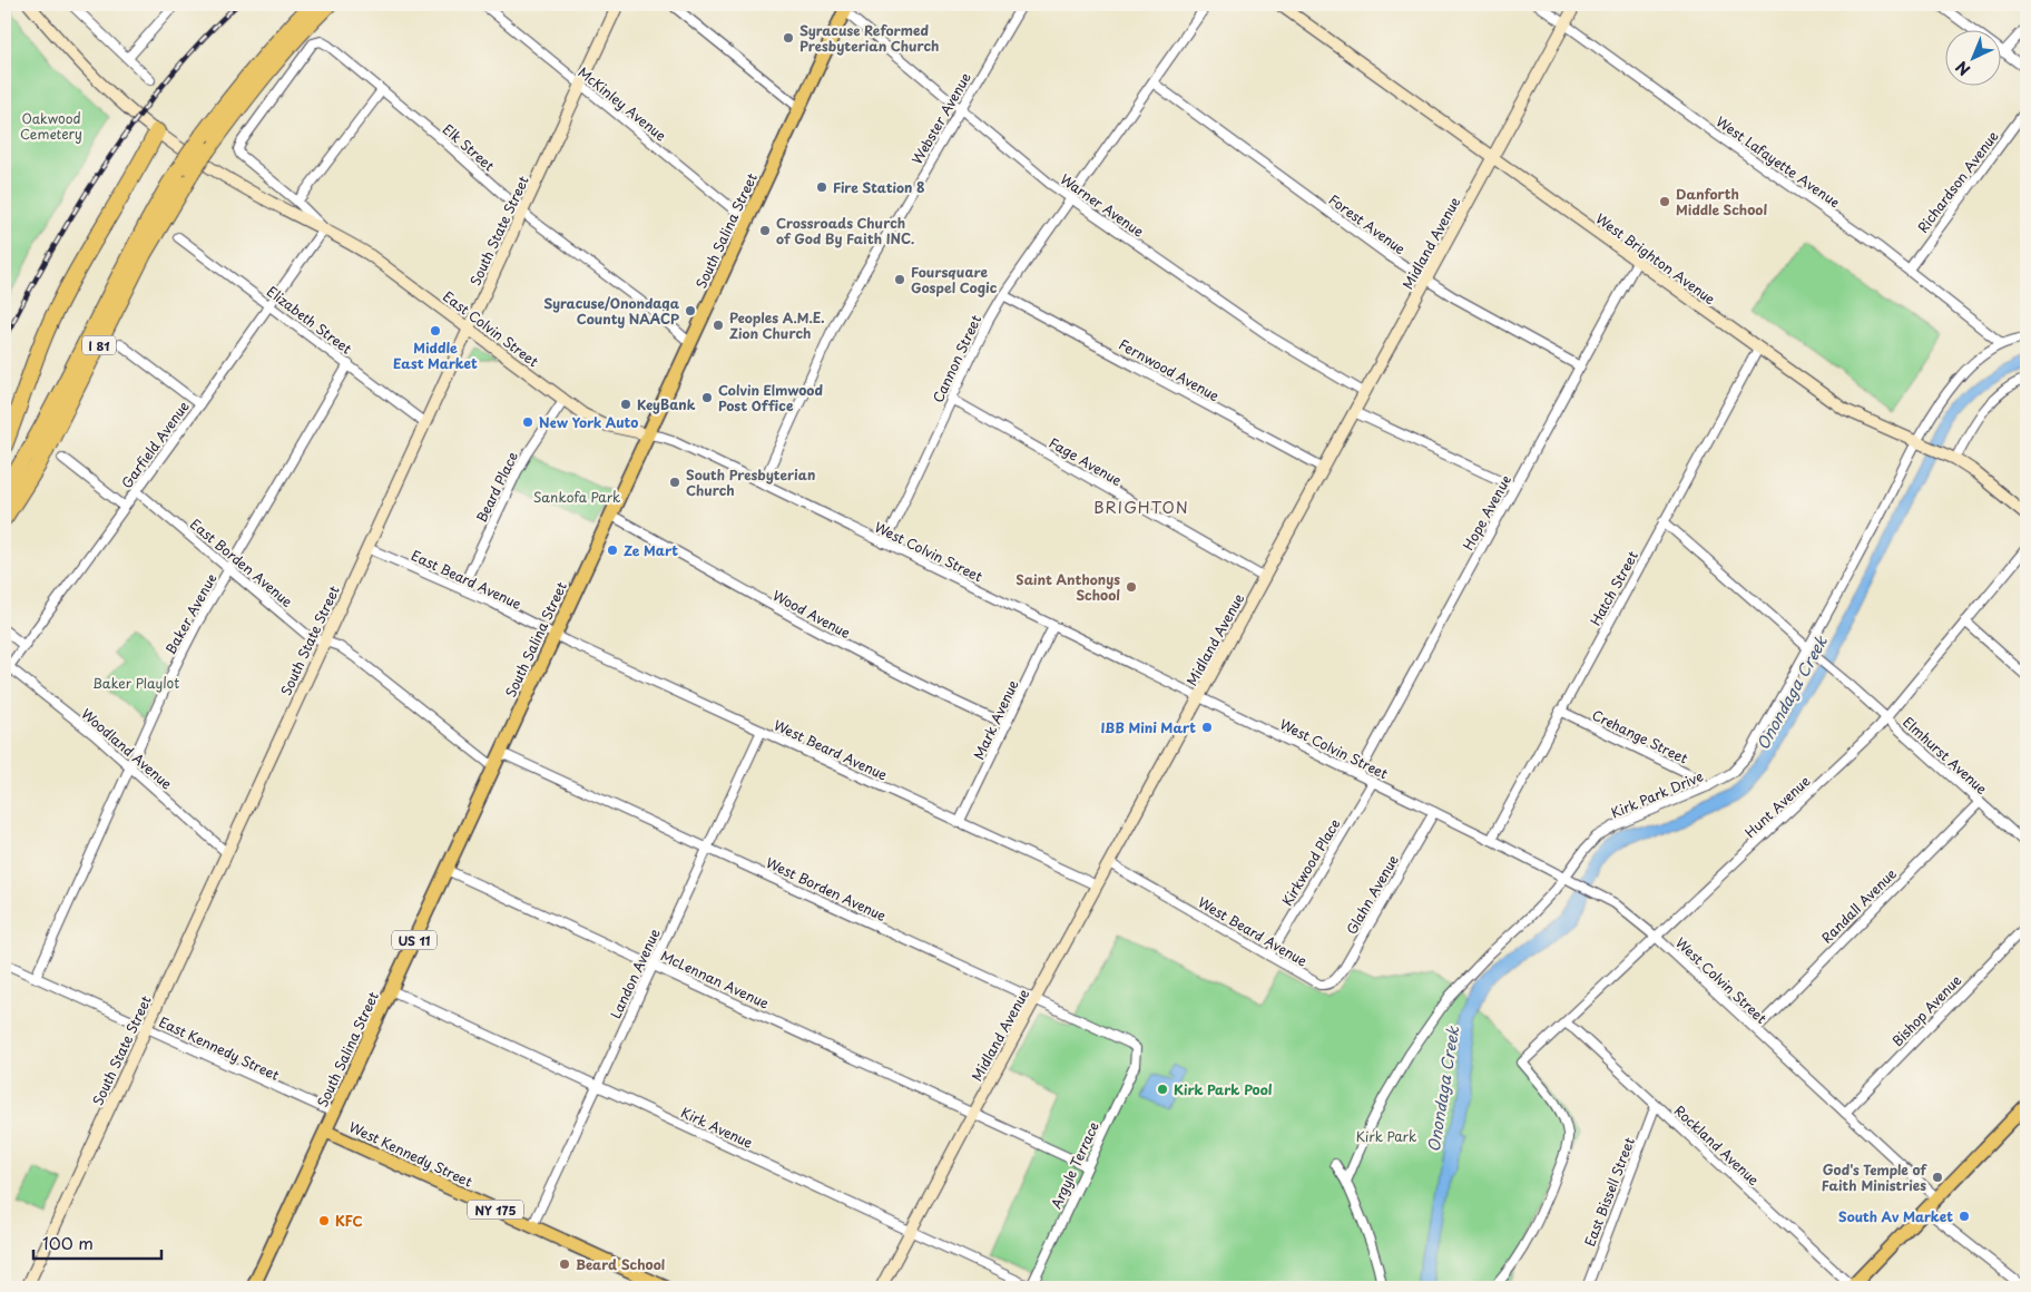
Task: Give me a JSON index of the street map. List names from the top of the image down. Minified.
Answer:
{"streets":{"highway":["I 81"],"main road":["South Salina Street","US 11","West Kennedy Street","NY 175"],"street":["McKinley Avenue","Webster Avenue","Elk Street","West Lafayette Avenue","Richardson Avenue","Warner Avenue","Forest Avenue","South State Street","Midland Avenue","West Brighton Avenue","Elizabeth Street","East Colvin Street","Cannon Street","Fernwood Avenue","Garfield Avenue","Fage Avenue","Beard Place","Hope Avenue","West Colvin Street","East Borden Avenue","East Beard Avenue","Hatch Street","Baker Avenue","Wood Avenue","Mark Avenue","Crehange Street","Woodland Avenue","West Beard Avenue","Elmhurst Avenue","Kirk Park Drive","Hunt Avenue","Kirkwood Place","West Borden Avenue","Glahn Avenue","Randall Avenue","Landon Avenue","McLennan Avenue","Bishop Avenue","East Kennedy Street","Kirk Avenue","Rockland Avenue","Argyle Terrace","East Bissell Street"]},"crossings":[["McKinley Avenue","South State Street"],["McKinley Avenue","South Salina Street"],["Webster Avenue","Warner Avenue"],["Webster Avenue","West Colvin Street"],["Elk Street","South State Street"],["Elk Street","South Salina Street"],["Elk Street","East Colvin Street"],["West Lafayette Avenue","Richardson Avenue"],["West Lafayette Avenue","Midland Avenue"],["West Lafayette Avenue","Kirk Park Drive"],["Warner Avenue","South Salina Street"],["Warner Avenue","Midland Avenue"],["Warner Avenue","Cannon Street"],["Forest Avenue","Midland Avenue"],["Forest Avenue","Cannon Street"],["Forest Avenue","Hope Avenue"],["South State Street","Elizabeth Street"],["South State Street","East Colvin Street"],["South State Street","East Borden Avenue"],["South State Street","East Beard Avenue"],["South State Street","Woodland Avenue"],["South State Street","East Kennedy Street"],["South Salina Street","East Colvin Street"],["South Salina Street","West Colvin Street"],["South Salina Street","East Borden Avenue"],["South Salina Street","East Beard Avenue"],["South Salina Street","Wood Avenue"],["South Salina Street","West Beard Avenue"],["South Salina Street","West Borden Avenue"],["South Salina Street","McLennan Avenue"],["South Salina Street","East Kennedy Street"],["South Salina Street","Kirk Avenue"],["South Salina Street","West Kennedy Street"],["Midland Avenue","West Brighton Avenue"],["Midland Avenue","Fernwood Avenue"],["Midland Avenue","Fage Avenue"],["Midland Avenue","West Colvin Street"],["Midland Avenue","West Beard Avenue"],["Midland Avenue","West Borden Avenue"],["Midland Avenue","McLennan Avenue"],["Midland Avenue","Kirk Avenue"],["West Brighton Avenue","Hope Avenue"],["West Brighton Avenue","Hatch Street"],["West Brighton Avenue","Kirk Park Drive"],["Elizabeth Street","Garfield Avenue"],["Elizabeth Street","Baker Avenue"],["East Colvin Street","Garfield Avenue"],["East Colvin Street","Beard Place"],["East Colvin Street","West Colvin Street"],["Cannon Street","Fernwood Avenue"],["Cannon Street","Fage Avenue"],["Cannon Street","West Colvin Street"],["Garfield Avenue","East Borden Avenue"],["Garfield Avenue","Woodland Avenue"],["Beard Place","East Beard Avenue"],["Hope Avenue","West Colvin Street"],["West Colvin Street","Hatch Street"],["West Colvin Street","Mark Avenue"],["West Colvin Street","Kirk Park Drive"],["West Colvin Street","Hunt Avenue"],["West Colvin Street","Kirkwood Place"],["West Colvin Street","Glahn Avenue"],["West Colvin Street","Randall Avenue"],["West Colvin Street","Bishop Avenue"],["East Borden Avenue","Baker Avenue"],["East Beard Avenue","West Beard Avenue"],["Hatch Street","Crehange Street"],["Baker Avenue","Woodland Avenue"],["Baker Avenue","East Kennedy Street"],["Wood Avenue","Mark Avenue"],["Mark Avenue","West Beard Avenue"],["Crehange Street","Kirk Park Drive"],["West Beard Avenue","Kirkwood Place"],["West Beard Avenue","Glahn Avenue"],["West Beard Avenue","Landon Avenue"],["Elmhurst Avenue","Kirk Park Drive"],["Elmhurst Avenue","Hunt Avenue"],["Elmhurst Avenue","Randall Avenue"],["Hunt Avenue","Rockland Avenue"],["West Borden Avenue","Landon Avenue"],["West Borden Avenue","Argyle Terrace"],["Landon Avenue","McLennan Avenue"],["Landon Avenue","Kirk Avenue"],["Landon Avenue","West Kennedy Street"],["McLennan Avenue","Argyle Terrace"],["Kirk Avenue","Argyle Terrace"],["Rockland Avenue","East Bissell Street"]],"districts":["BRIGHTON"],"water":["Onondaga Creek"],"parks":["Oakwood Cemetery","Sankofa Park","Baker Playlot","Kirk Park"],"places":["Syracuse Reformed Presbyterian Church","Fire Station 8","Danforth Middle School","Crossroads Church of God By Faith INC.","Foursquare Gospel Cogic","Syracuse/Onondaga County NAACP","Peoples A.M.E. Zion Church","Middle East Market","Colvin Elmwood Post Office","KeyBank","New York Auto","South Presbyterian Church","Ze Mart","Saint Anthonys School","IBB Mini Mart","Kirk Park Pool","God's Temple of Faith Ministries","South Av Market","KFC","Beard School"],"scale_bar":"100 m","north":"bottom left"}
